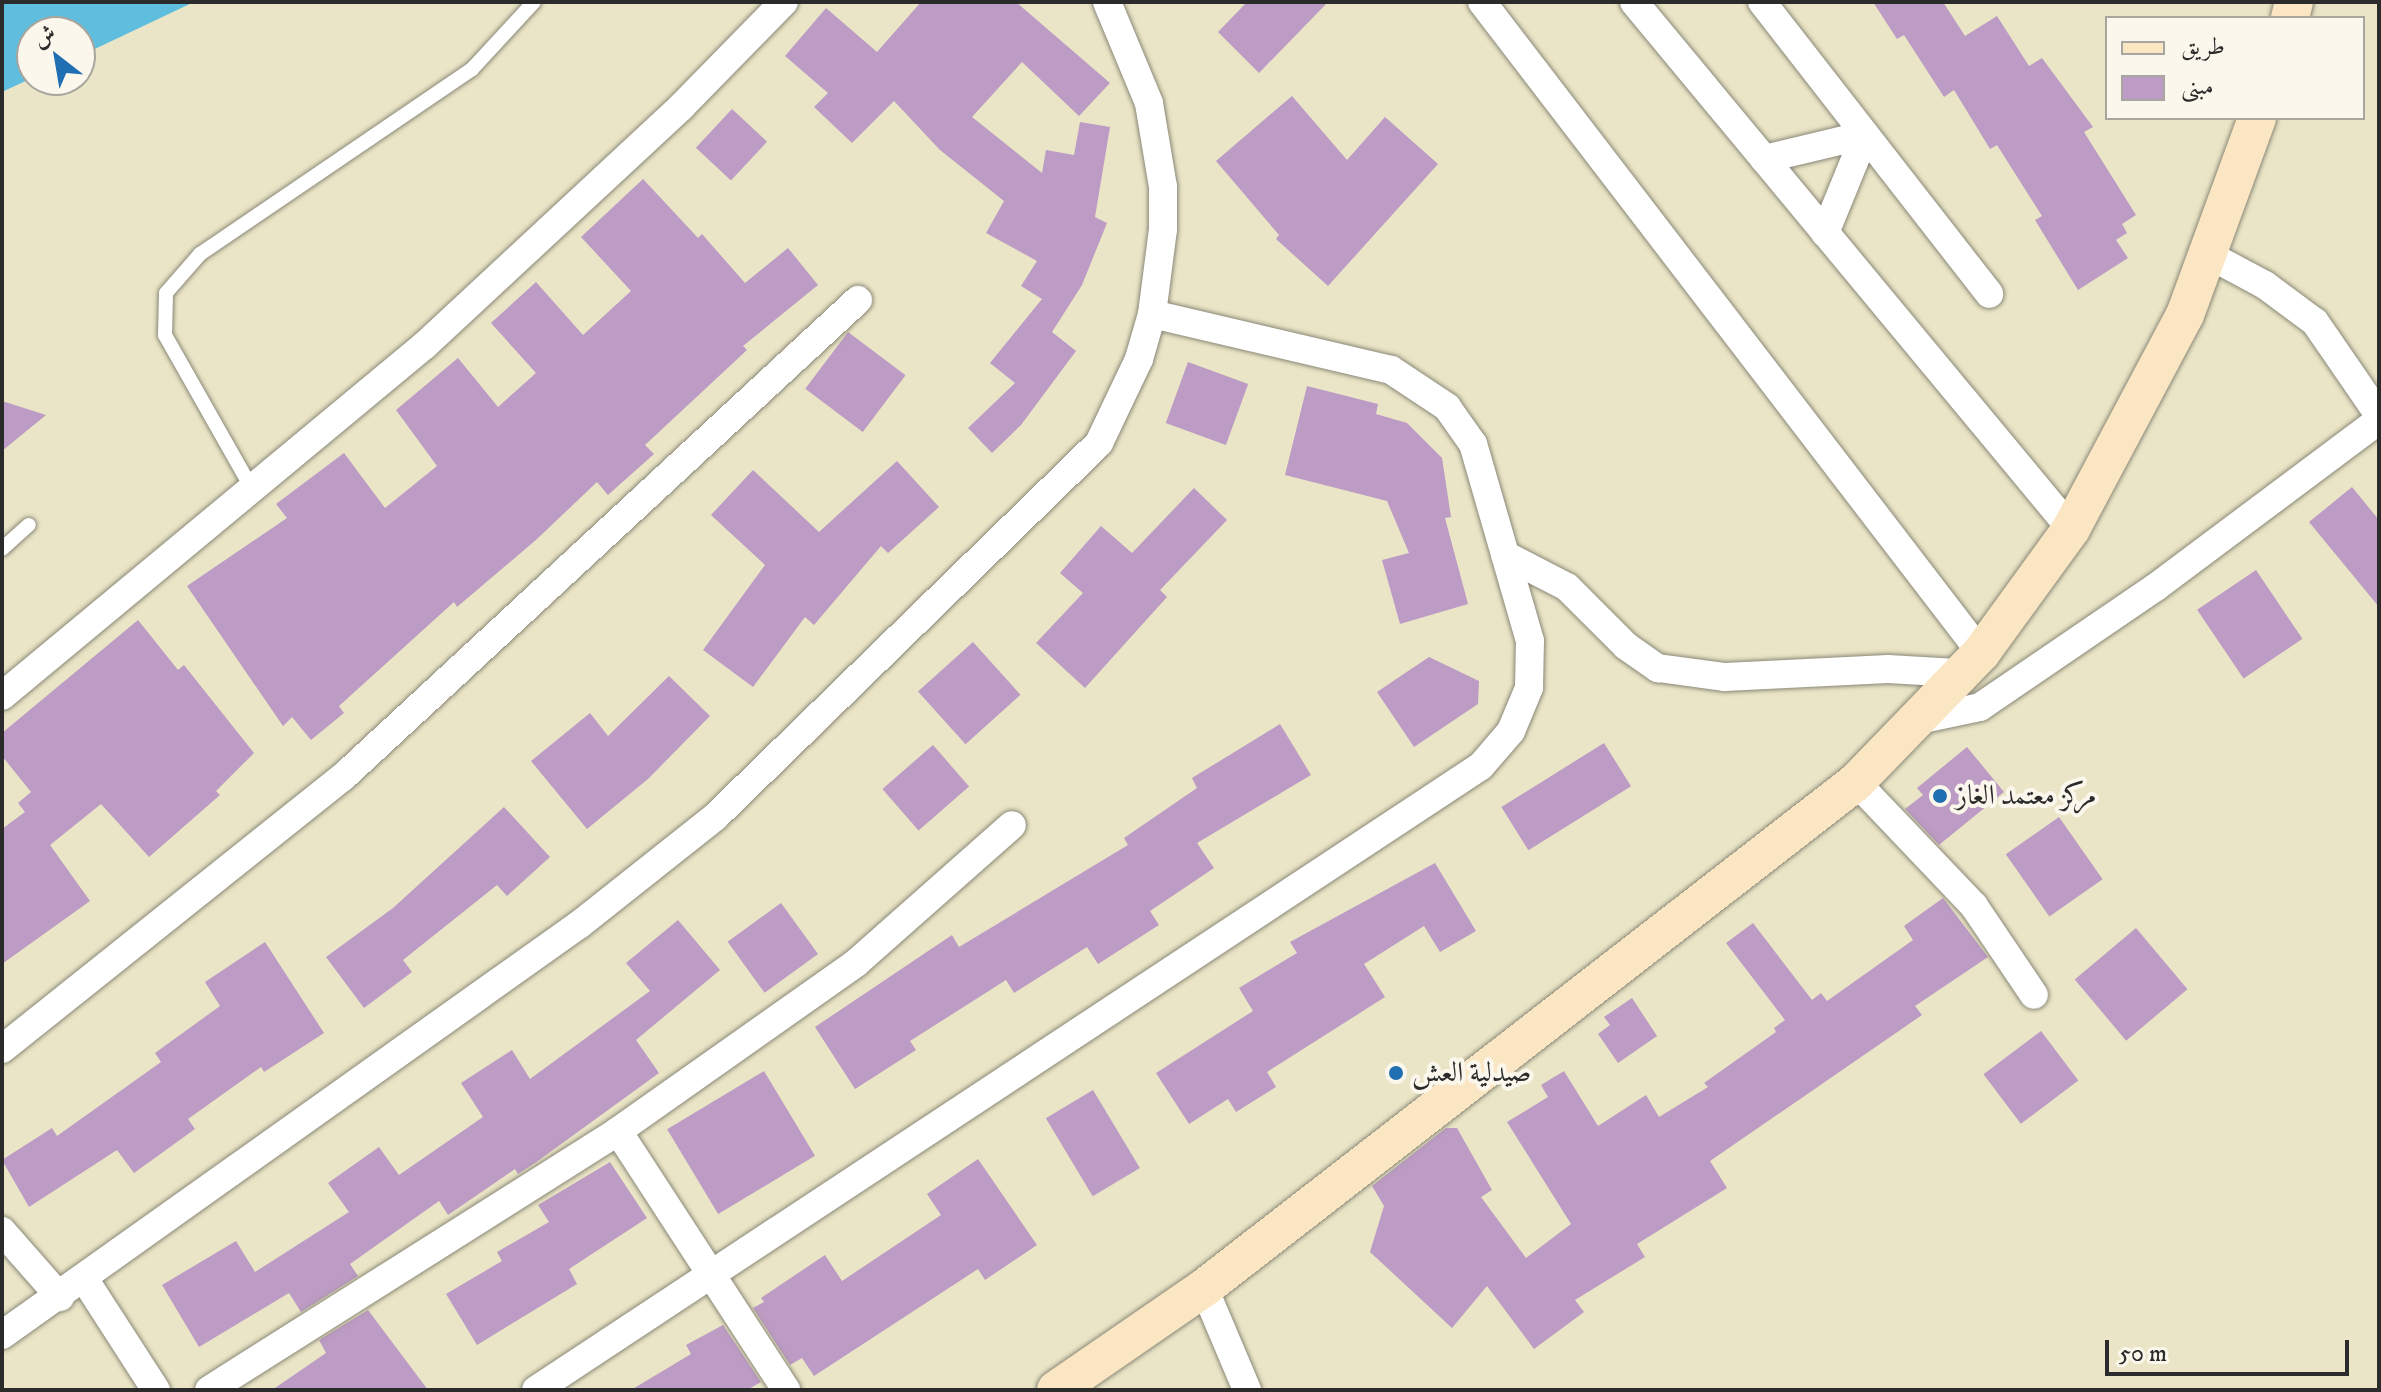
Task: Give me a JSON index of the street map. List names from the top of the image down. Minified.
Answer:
{"places":["مركز معتمد الغاز","صيدلية العش"],"legend":["طريق","مبنى"],"scale_bar":"50 m","north":"top left"}
